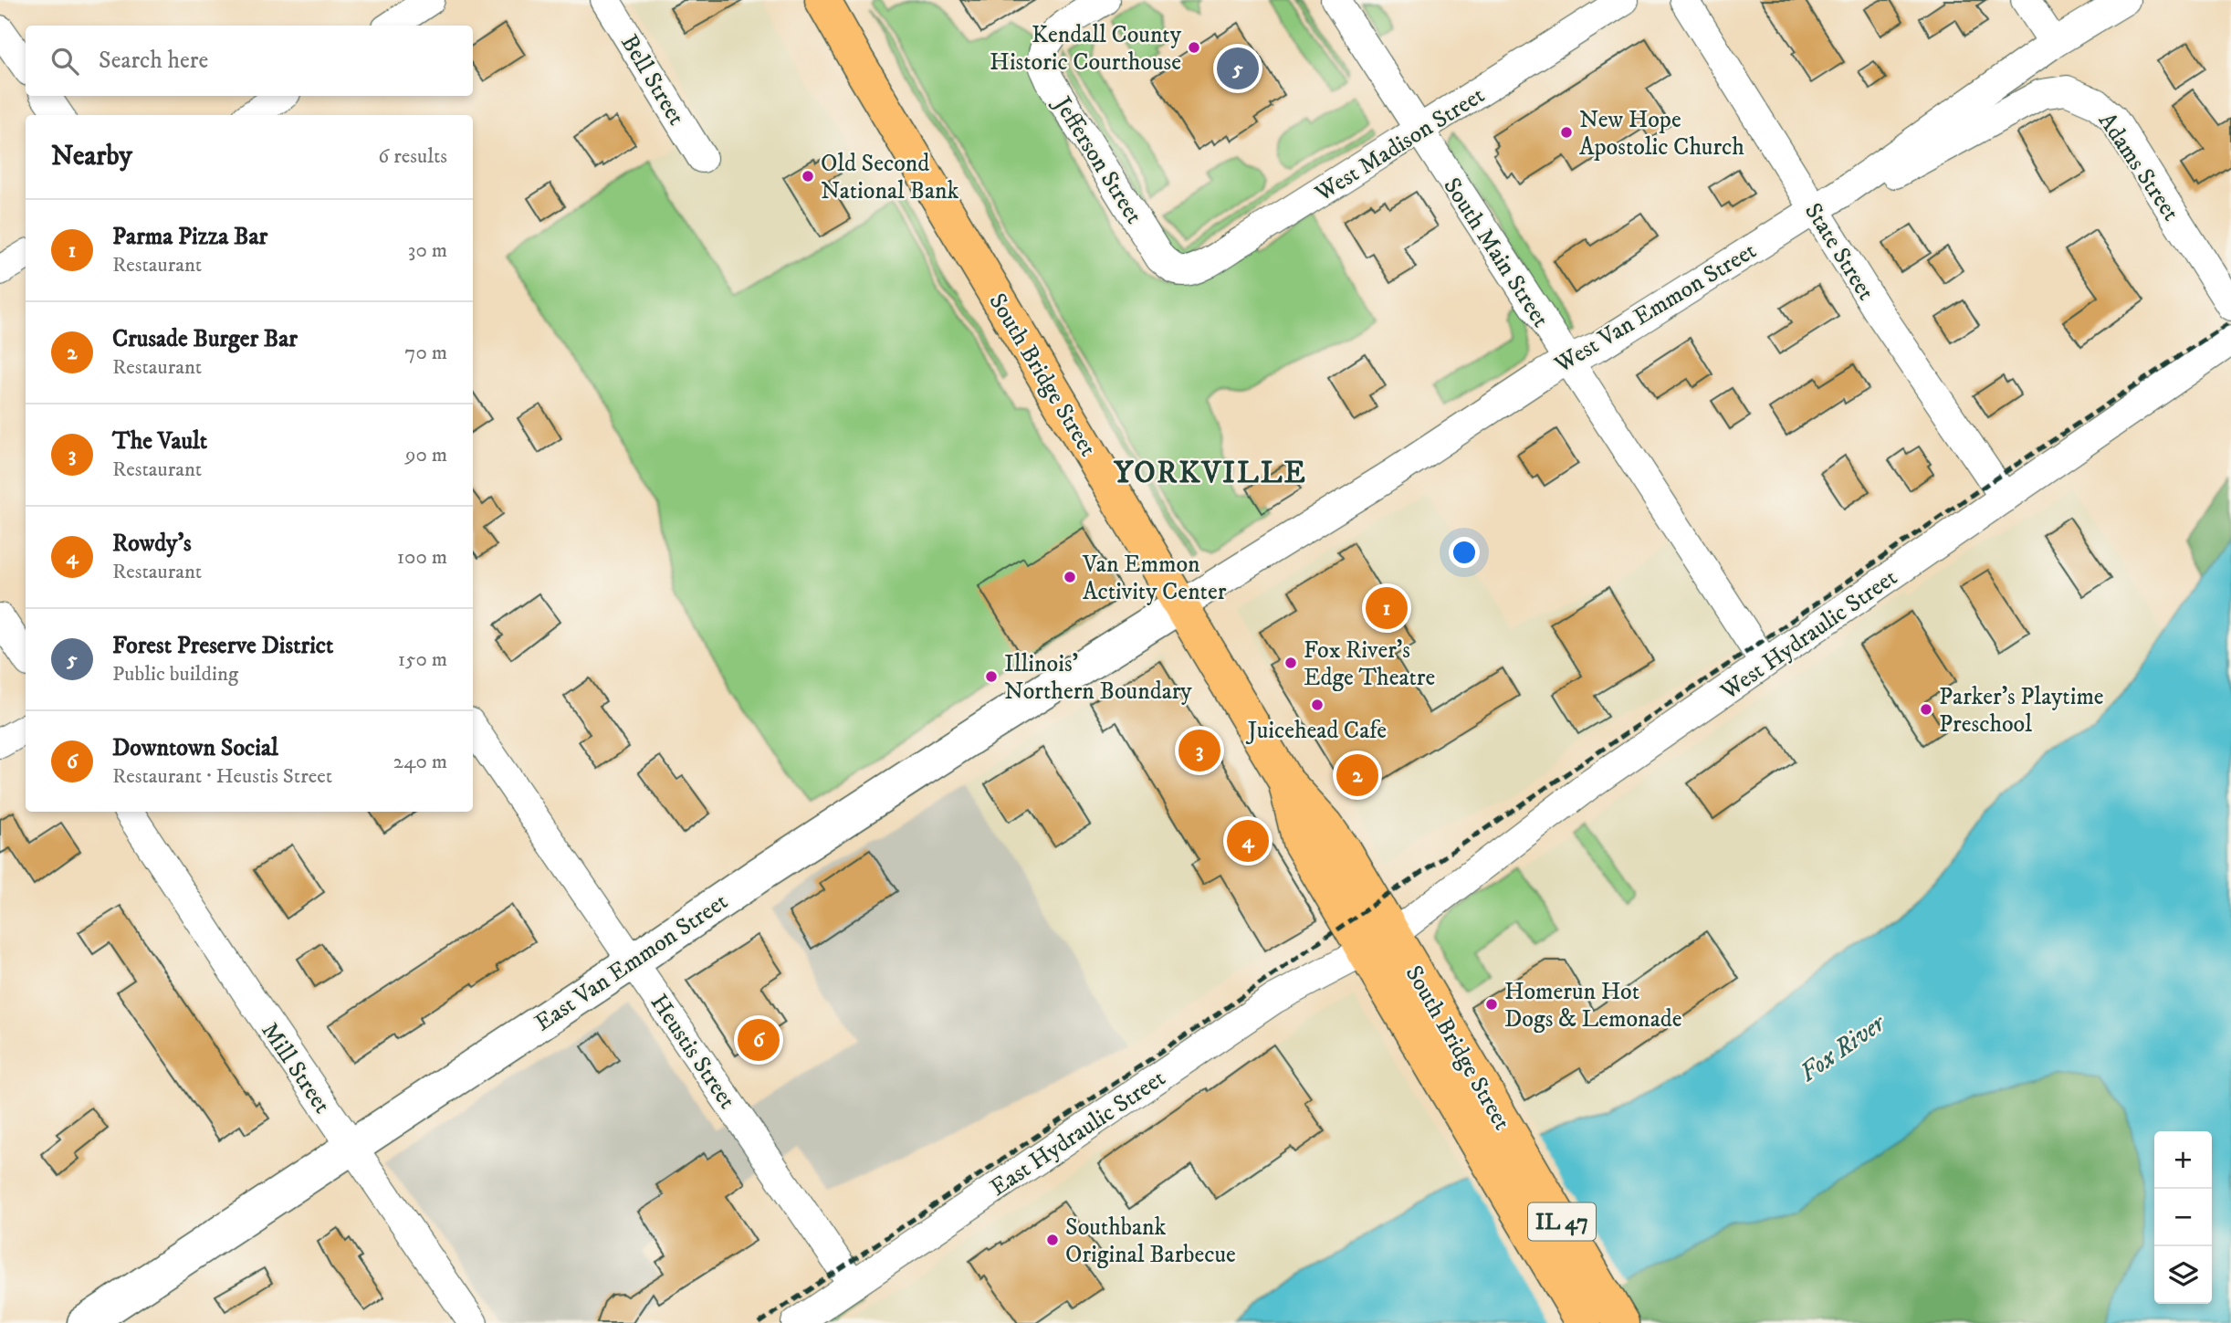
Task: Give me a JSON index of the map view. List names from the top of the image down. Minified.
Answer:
{"streets":{"highway":["South Bridge Street","IL 47"],"street":["Bell Street","West Madison Street","Jefferson Street","Adams Street","State Street","South Main Street","West Van Emmon Street","West Hydraulic Street","East Van Emmon Street","Heustis Street","Mill Street","East Hydraulic Street"]},"crossings":[["West Madison Street","Jefferson Street"],["West Madison Street","South Main Street"],["Adams Street","West Van Emmon Street"],["State Street","West Van Emmon Street"],["State Street","West Hydraulic Street"],["South Main Street","West Van Emmon Street"],["South Main Street","West Hydraulic Street"],["West Van Emmon Street","South Bridge Street"],["West Van Emmon Street","East Van Emmon Street"],["South Bridge Street","West Hydraulic Street"],["South Bridge Street","East Van Emmon Street"],["South Bridge Street","East Hydraulic Street"],["West Hydraulic Street","East Hydraulic Street"],["East Van Emmon Street","Heustis Street"],["East Van Emmon Street","Mill Street"],["Heustis Street","East Hydraulic Street"]],"districts":["YORKVILLE"],"water":["Fox River"],"places":["Kendall County Historic Courthouse","New Hope Apostolic Church","Old Second National Bank","Van Emmon Activity Center","Fox River's Edge Theatre","Illinois' Northern Boundary","Juicehead Cafe","Parker's Playtime Preschool","Homerun Hot Dogs & Lemonade","Southbank Original Barbecue"],"page":{"search":"Search here","pins":["5","1","3","2","4","6"],"heading":["Nearby","6 results"],"list":[{"mark":"1","name":"Parma Pizza Bar","note":"Restaurant","value":"30 m"},{"mark":"2","name":"Crusade Burger Bar","note":"Restaurant","value":"70 m"},{"mark":"3","name":"The Vault","note":"Restaurant","value":"90 m"},{"mark":"4","name":"Rowdy's","note":"Restaurant","value":"100 m"},{"mark":"5","name":"Forest Preserve District","note":"Public building","value":"150 m"},{"mark":"6","name":"Downtown Social","note":"Restaurant · Heustis Street","value":"240 m"}],"map_buttons":["+","−"]}}
